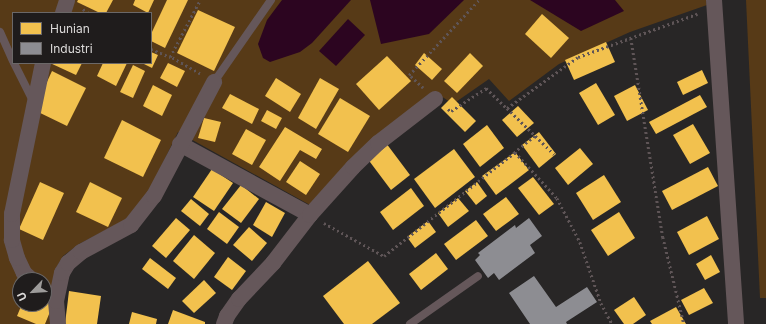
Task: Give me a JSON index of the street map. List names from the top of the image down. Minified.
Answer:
{"legend":["Hunian","Industri"],"north":"bottom left"}
